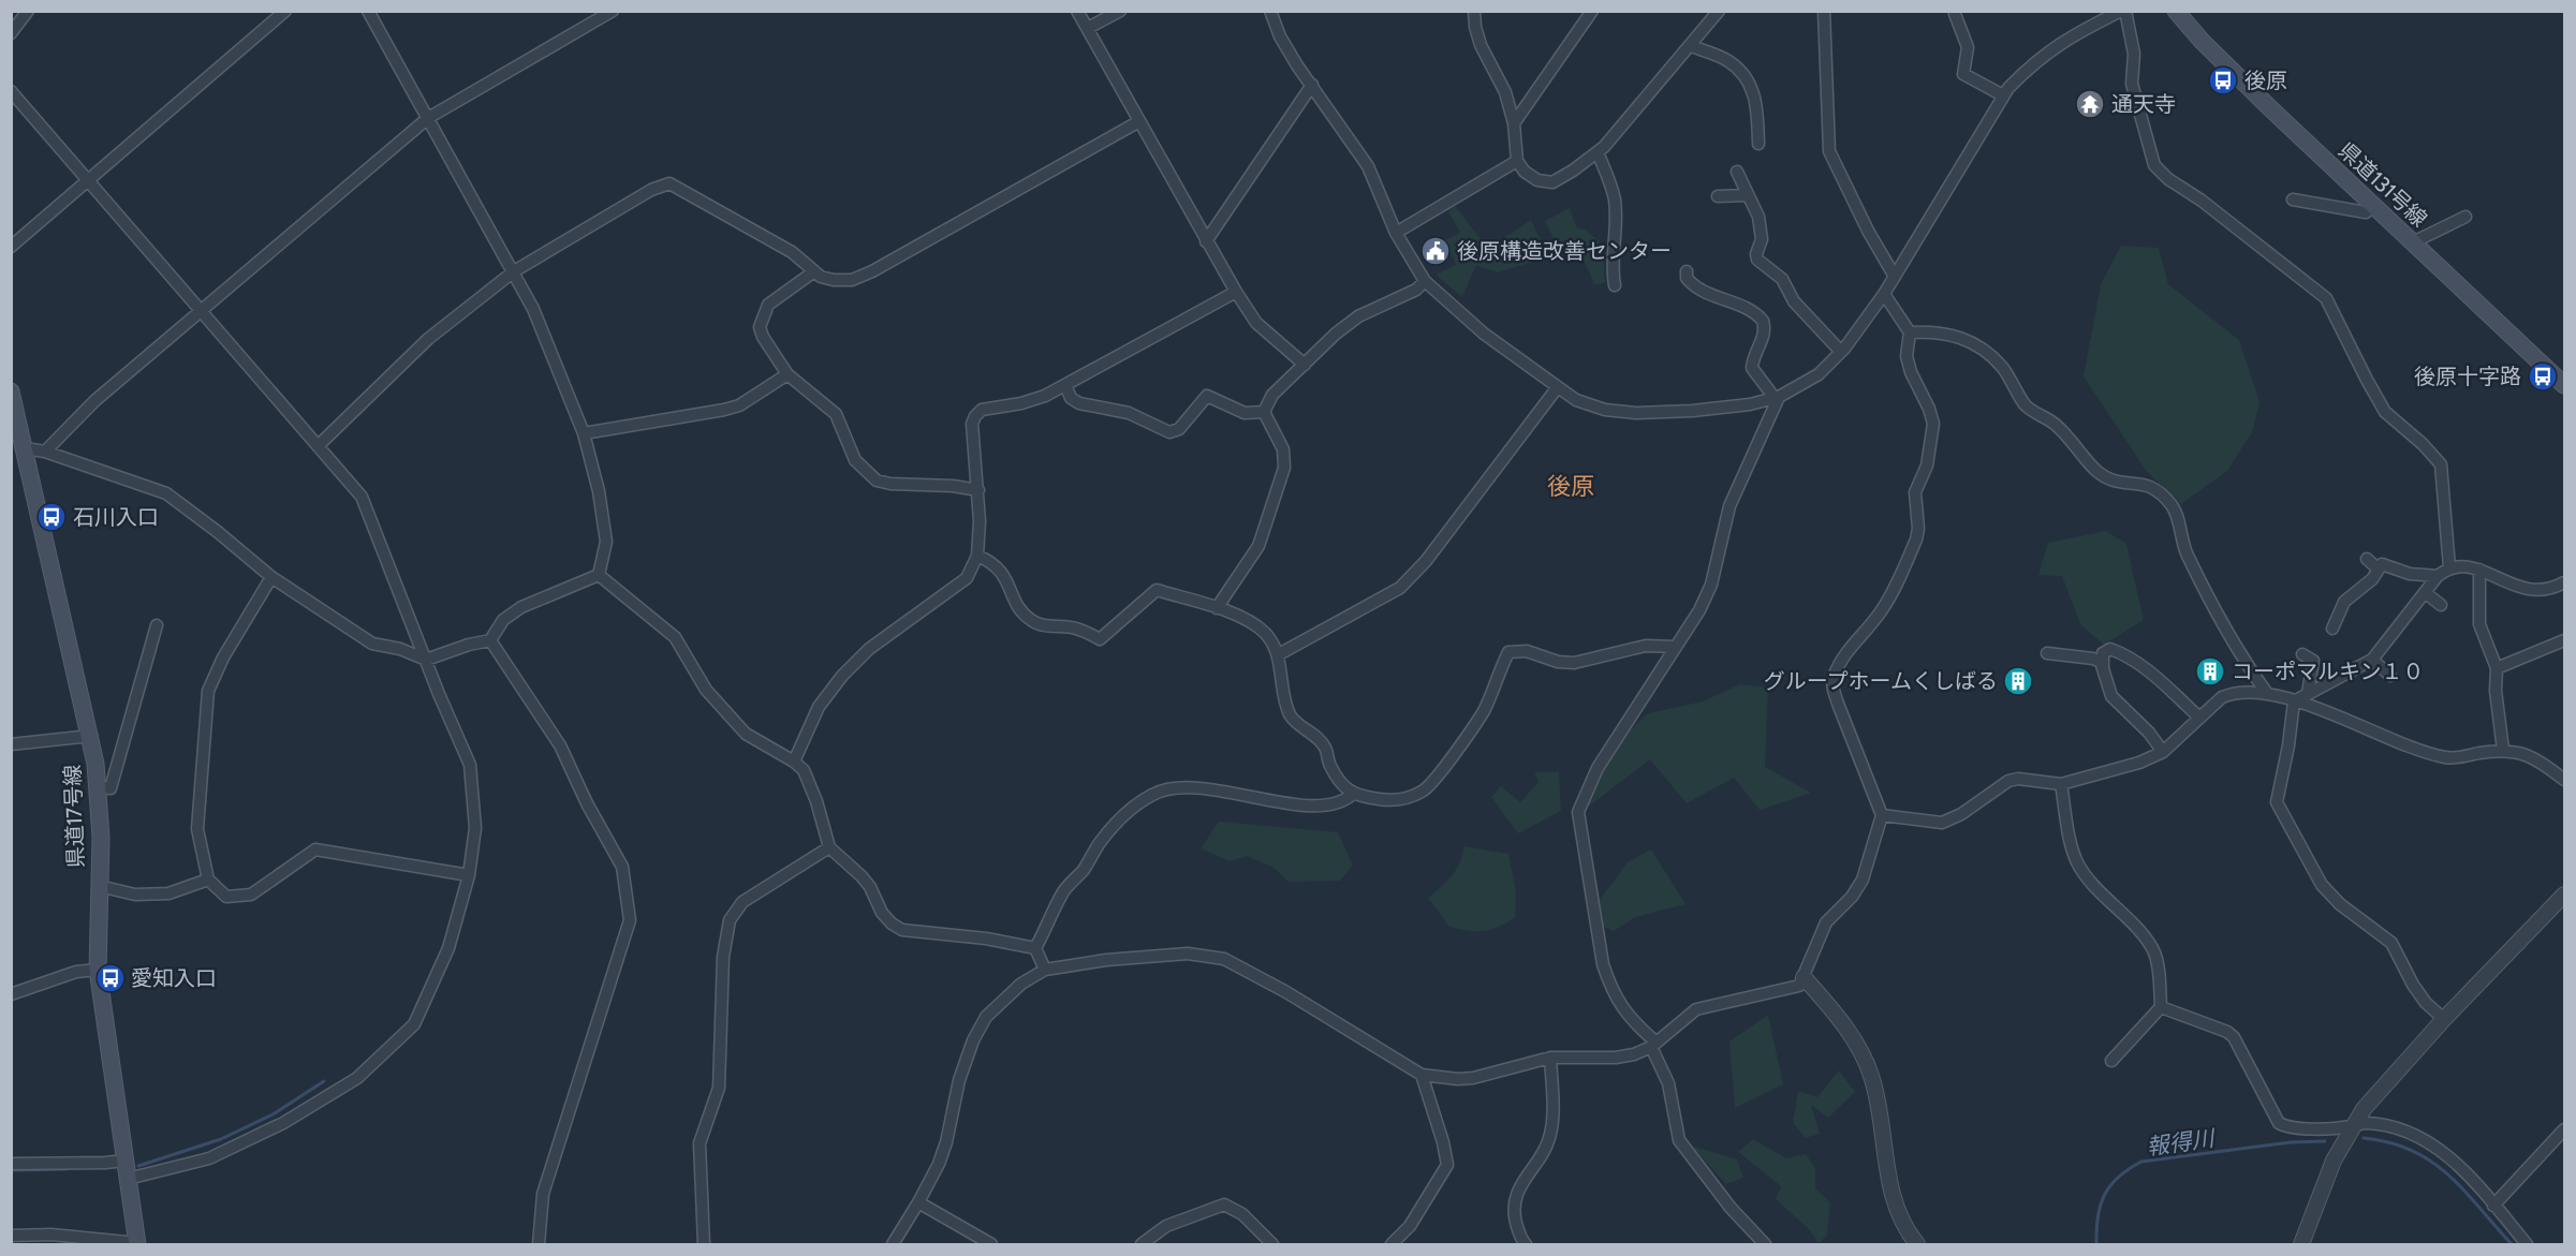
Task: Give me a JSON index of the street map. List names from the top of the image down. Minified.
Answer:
{"streets":{"main road":["県道131号線","県道17号線"]},"districts":["後原"],"water":["報得川"],"places":{"bus stop":["後原","後原十字路","石川入口","愛知入口"],"temple":["通天寺"],"public building":["後原構造改善センター"],"building":["コーポマルキン１０","グループホームくしばる"]}}
